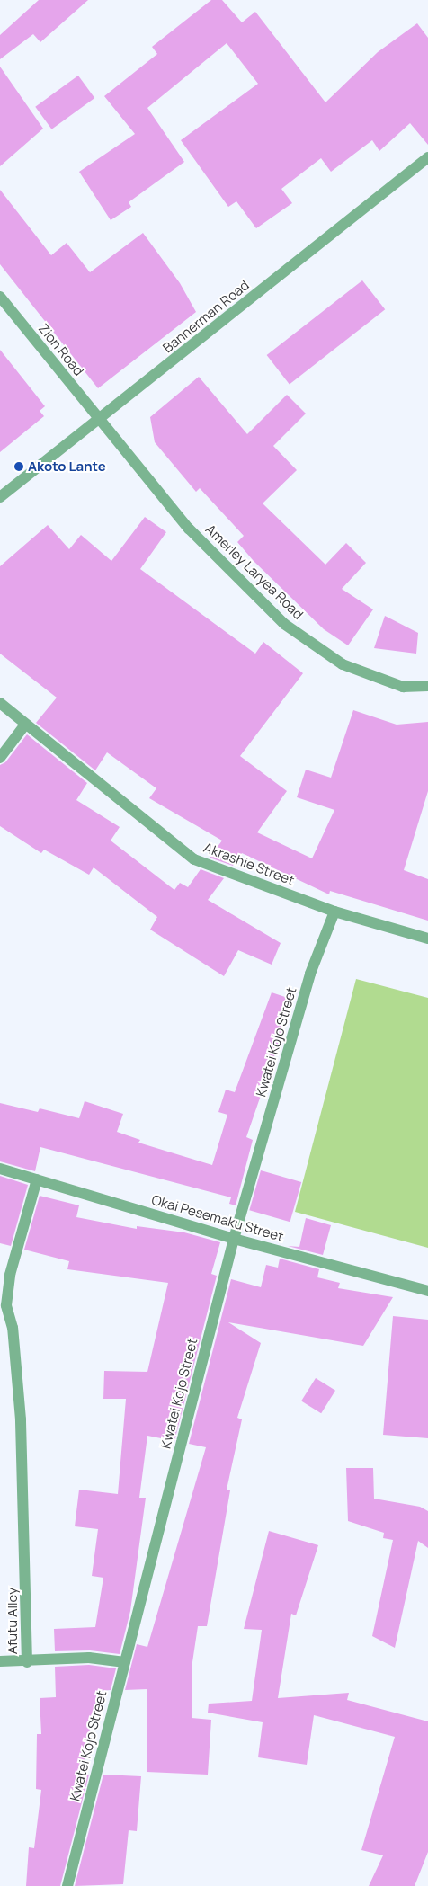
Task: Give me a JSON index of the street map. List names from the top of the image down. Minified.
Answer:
{"streets":{"street":["Bannerman Road","Zion Road","Amerley Laryea Road","Akrashie Street","Kwatei Kojo Street","Okai Pesemaku Street","Afutu Alley"]},"crossings":[["Bannerman Road","Zion Road"],["Bannerman Road","Amerley Laryea Road"],["Zion Road","Amerley Laryea Road"],["Akrashie Street","Kwatei Kojo Street"],["Kwatei Kojo Street","Okai Pesemaku Street"],["Okai Pesemaku Street","Afutu Alley"]],"places":["Akoto Lante"]}
